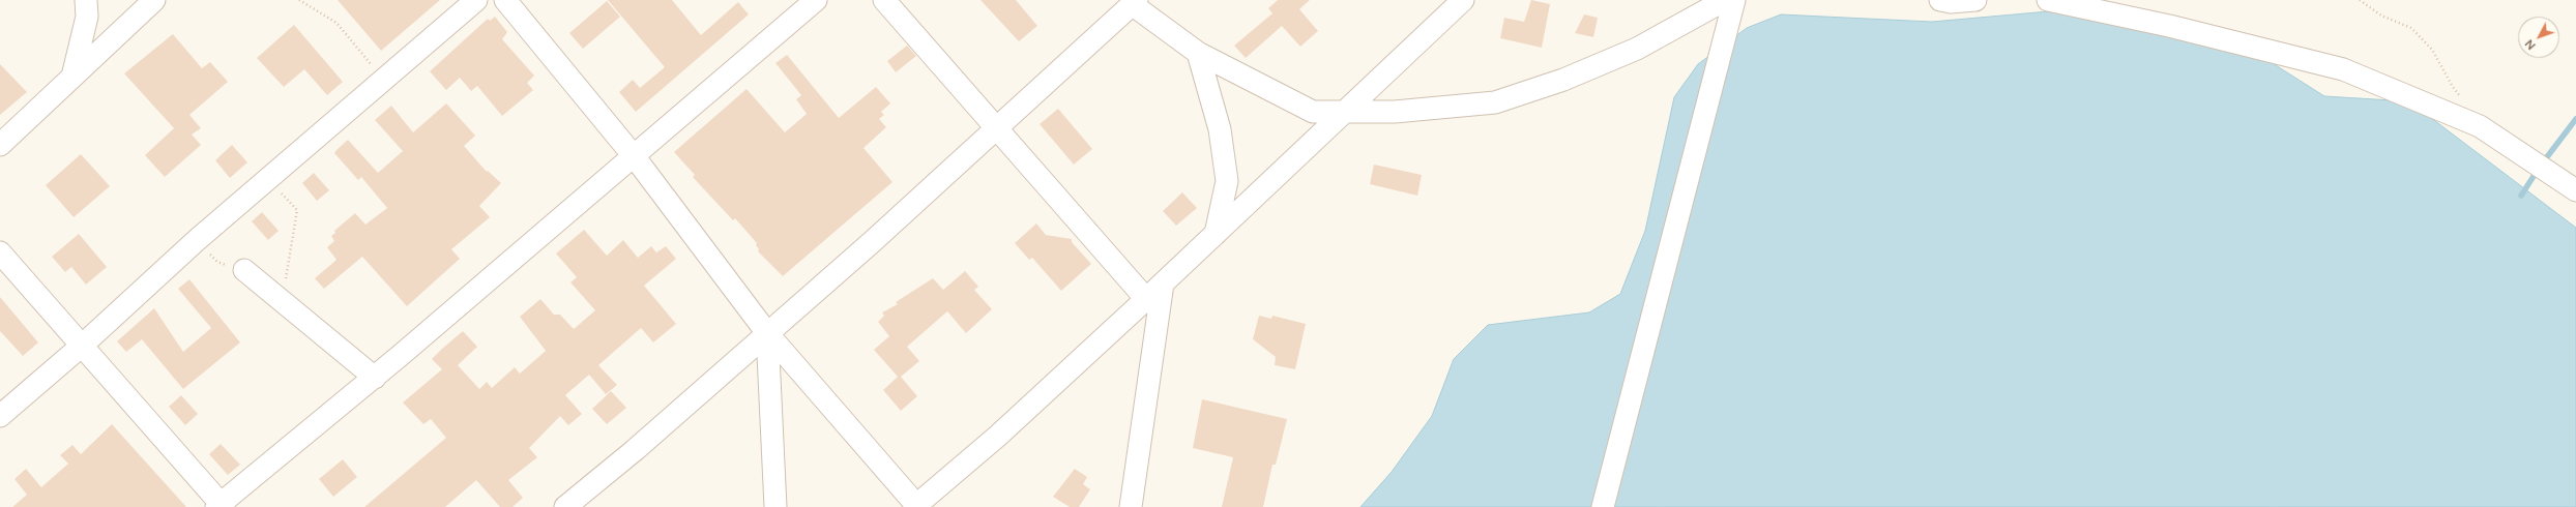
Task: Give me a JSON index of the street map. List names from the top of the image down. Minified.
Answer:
{"north":"bottom left"}
